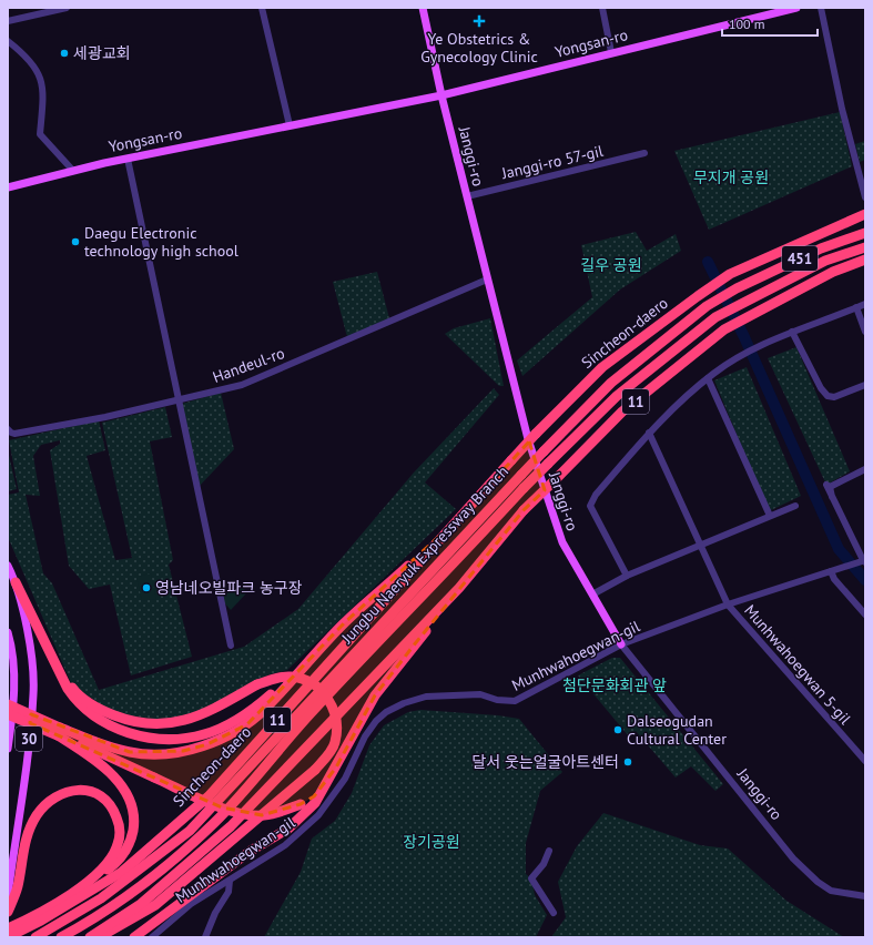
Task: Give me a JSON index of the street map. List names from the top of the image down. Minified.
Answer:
{"streets":{"highway":["451","Sincheon-daero","11","Jungbu Naeryuk Expressway Branch"],"main road":["Yongsan-ro","Janggi-ro","30"],"street":["Janggi-ro 57-gil","Handeul-ro","Munhwahoegwan-gil","Munhwahoegwan 5-gil"]},"crossings":[["Yongsan-ro","Janggi-ro"],["Janggi-ro","Janggi-ro 57-gil"],["Janggi-ro","Handeul-ro"],["Janggi-ro","Munhwahoegwan-gil"],["Munhwahoegwan-gil","Munhwahoegwan 5-gil"]],"parks":["무지개 공원","길우 공원","첨단문화회관 앞","장기공원"],"places":{"health":["Ye Obstetrics & Gynecology Clinic"],"other":["세광교회","Daegu Electronic technology high school","영남네오빌파크 농구장","Dalseogudan Cultural Center","달서 웃는얼굴아트센터"]},"scale_bar":"100 m"}
